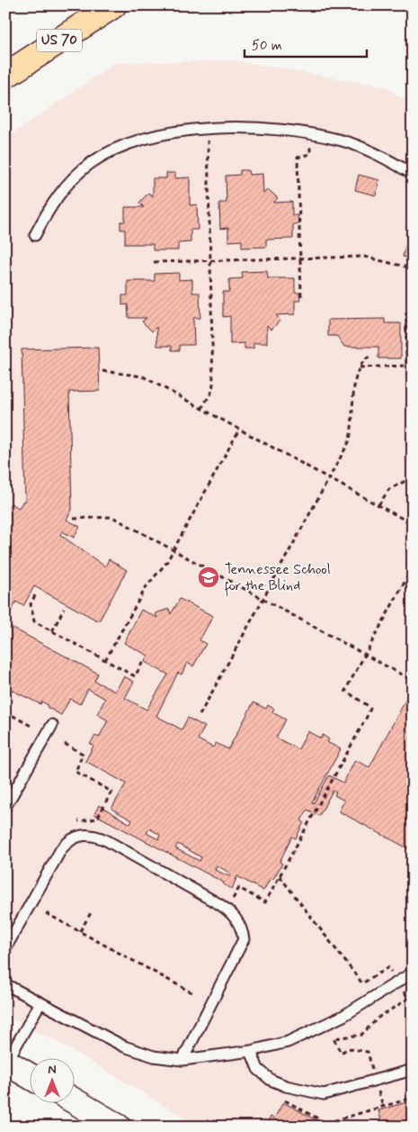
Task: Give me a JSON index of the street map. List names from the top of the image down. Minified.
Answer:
{"streets":{"main road":["US 70"]},"places":{"school or university":["Tennessee School for the Blind"]},"scale_bar":"50 m","north":"top"}
